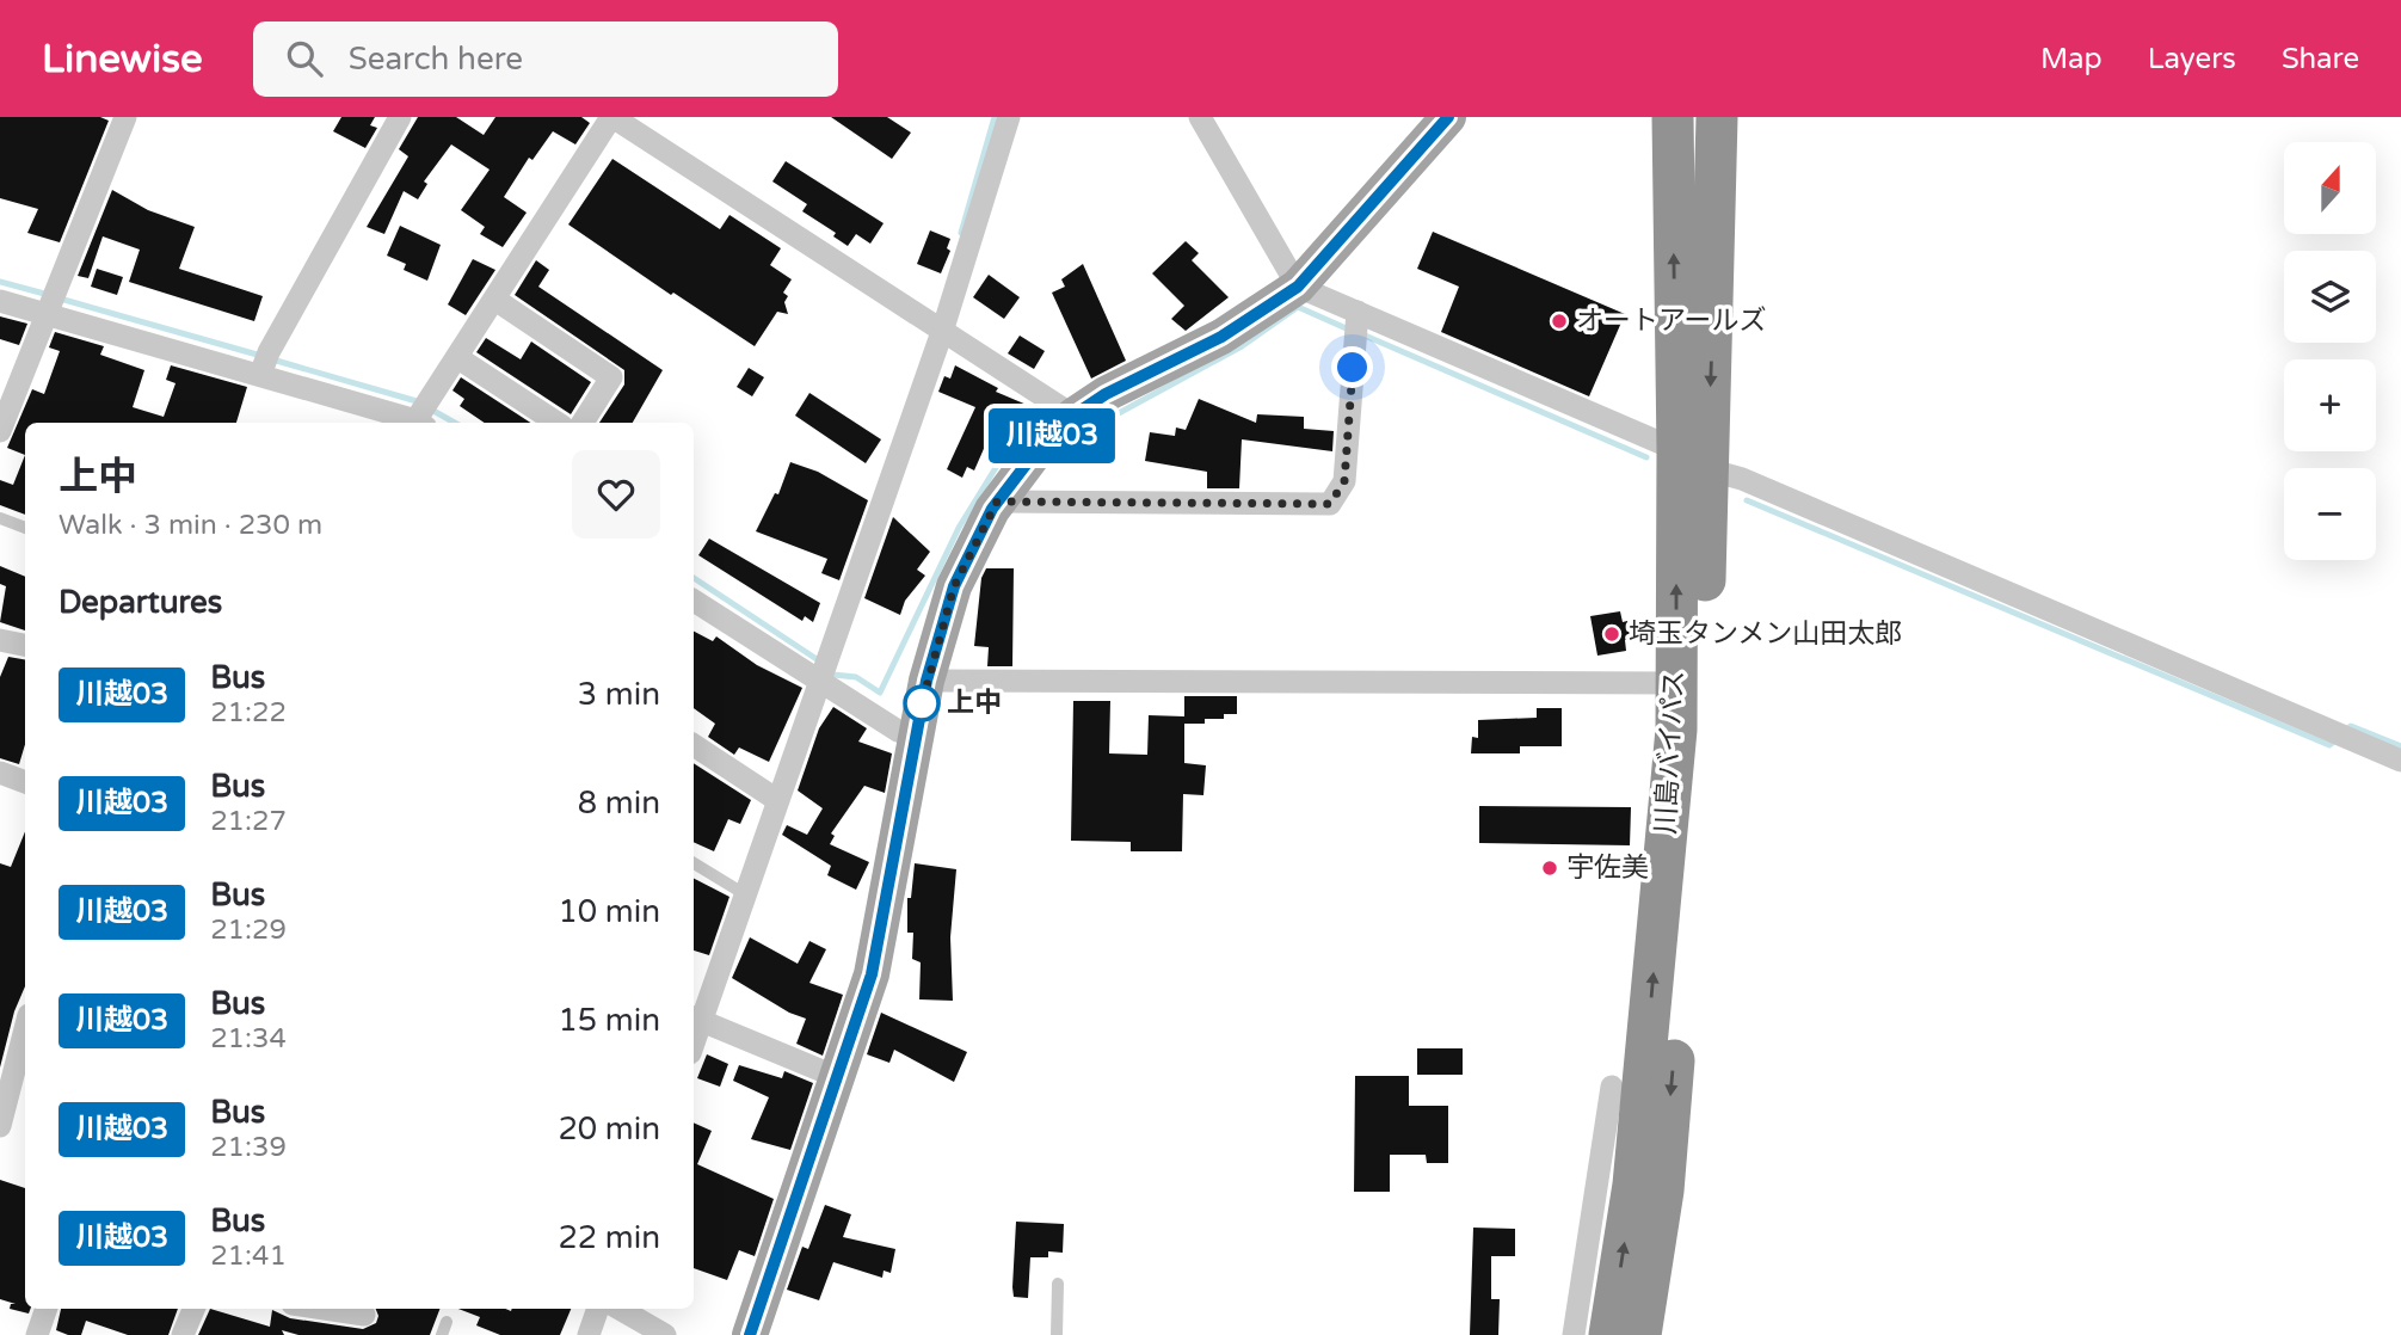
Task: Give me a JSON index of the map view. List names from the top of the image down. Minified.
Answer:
{"streets":{"highway":["川島バイパス"]},"places":["オートアールズ","埼玉タンメン山田太郎","上中","宇佐美"],"lines":["bus line 川越03"],"north":"top","page":{"header":"Linewise","search":"Search here","nav":["Map","Layers","Share"],"on_map":"川越03","map_buttons":["+","−"],"heading":[["上中","Walk · 3 min · 230 m"],"Departures"],"list":[{"mark":"川越03","name":"Bus","note":"21:22","value":"3 min"},{"mark":"川越03","name":"Bus","note":"21:27","value":"8 min"},{"mark":"川越03","name":"Bus","note":"21:29","value":"10 min"},{"mark":"川越03","name":"Bus","note":"21:34","value":"15 min"},{"mark":"川越03","name":"Bus","note":"21:39","value":"20 min"},{"mark":"川越03","name":"Bus","note":"21:41","value":"22 min"}]}}
